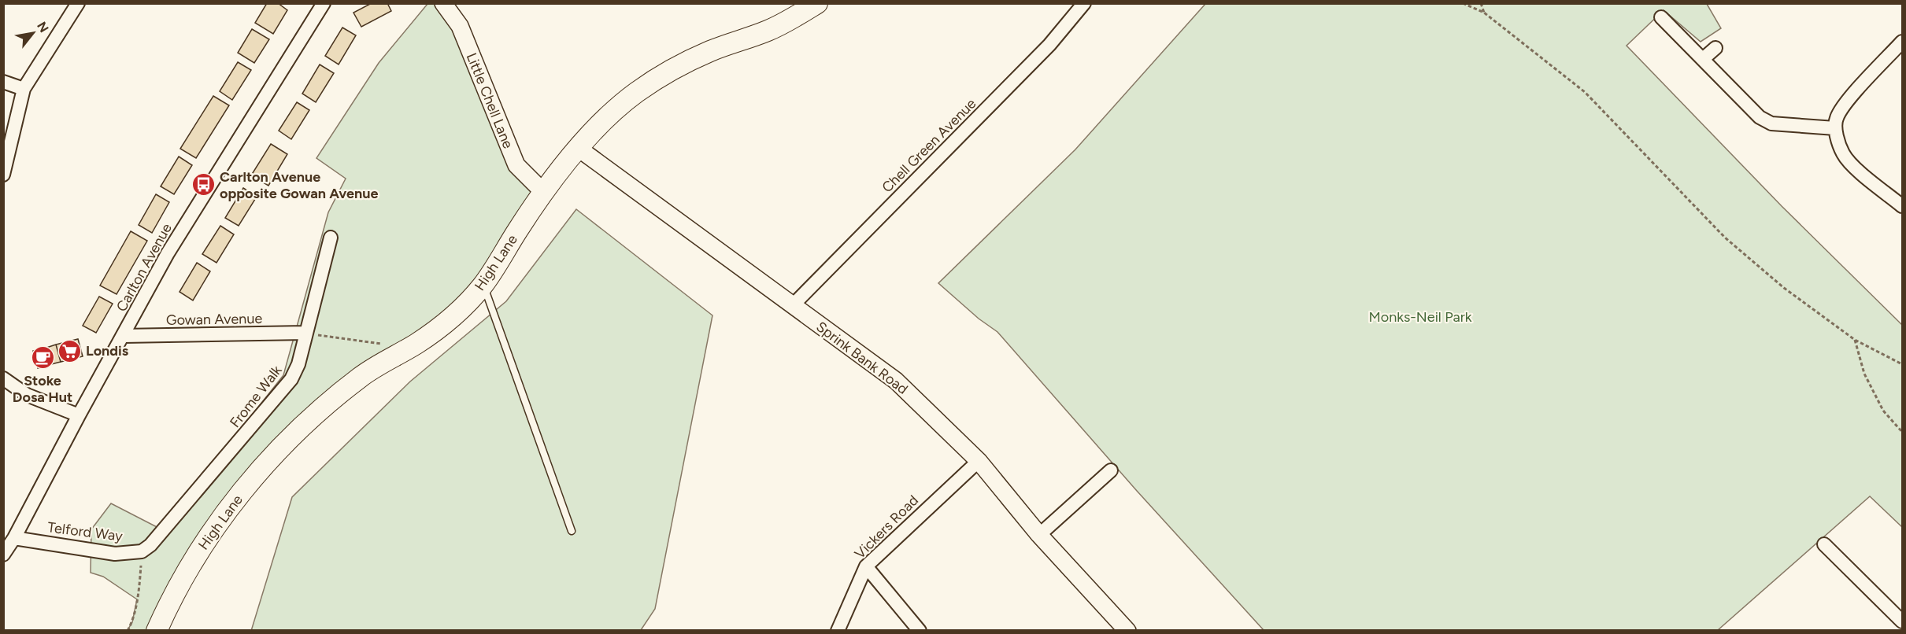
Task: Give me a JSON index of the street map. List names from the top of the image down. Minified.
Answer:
{"streets":{"main road":["High Lane"],"street":["Little Chell Lane","Chell Green Avenue","Carlton Avenue","Gowan Avenue","Sprink Bank Road","Frome Walk","Vickers Road","Telford Way"]},"crossings":[["Little Chell Lane","High Lane"],["Chell Green Avenue","Sprink Bank Road"],["High Lane","Sprink Bank Road"],["Carlton Avenue","Gowan Avenue"],["Carlton Avenue","Telford Way"],["Gowan Avenue","Frome Walk"],["Sprink Bank Road","Vickers Road"],["Frome Walk","Telford Way"]],"parks":["Monks-Neil Park"],"places":{"bus stop":["Carlton Avenue opposite Gowan Avenue"],"supermarket":["Londis"],"cafe":["Stoke Dosa Hut"]},"north":"top right"}
